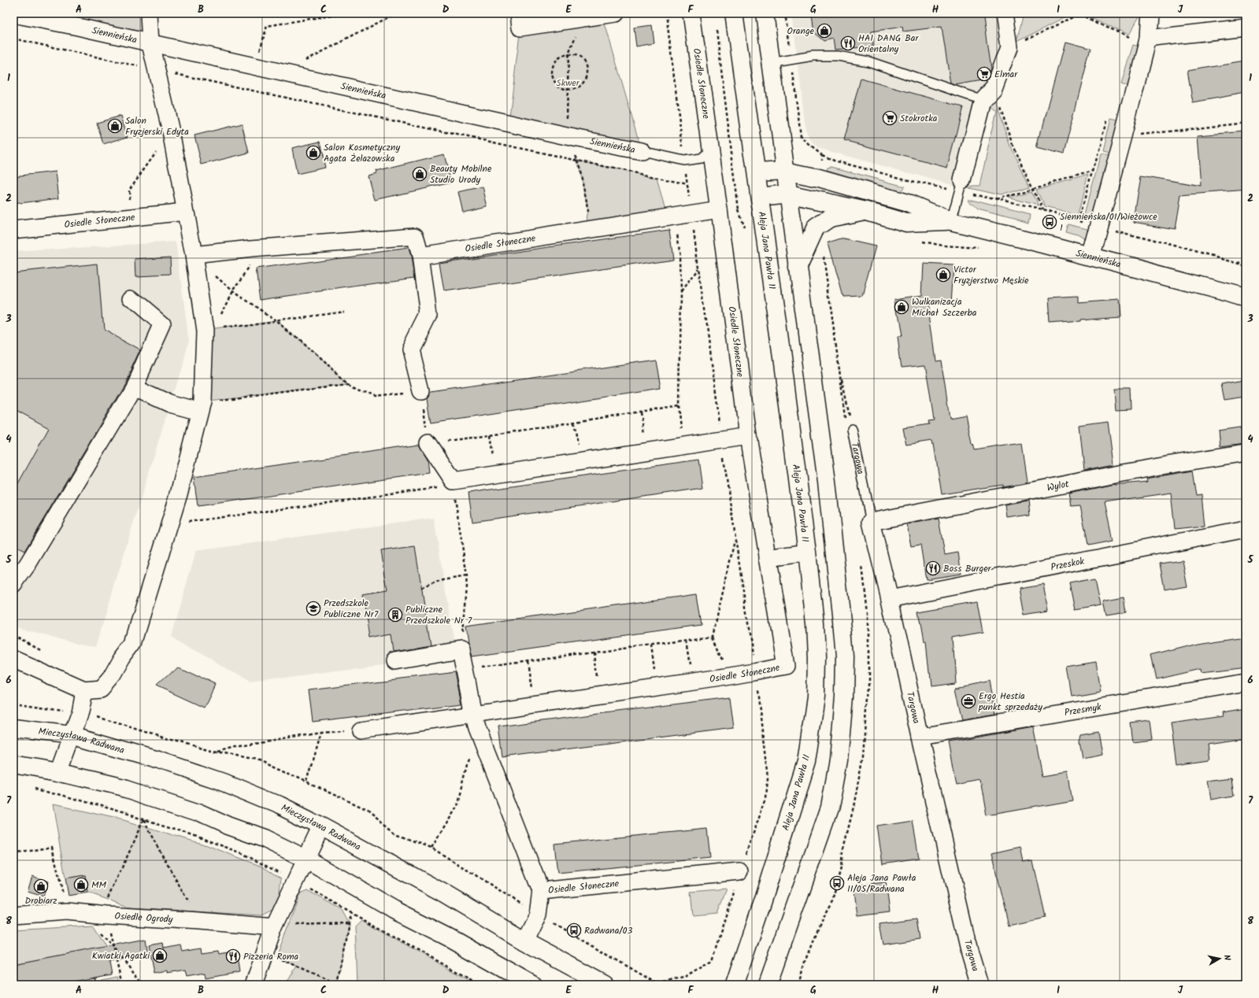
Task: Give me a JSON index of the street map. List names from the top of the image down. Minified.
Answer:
{"streets":{"main road":["Siennieńska","Aleja Jana Pawła II","Mieczysława Radwana"],"street":["Osiedle Słoneczne","Targowa","Wylot","Przeskok","Przesmyk","Osiedle Ogrody"]},"crossings":[["Siennieńska","Osiedle Słoneczne"],["Siennieńska","Aleja Jana Pawła II"],["Targowa","Wylot"],["Targowa","Przeskok"],["Targowa","Przesmyk"]],"parks":["Skwer"],"places":{"shop":["Orange","Salon Fryzjerski Edyta","Salon Kosmetyczny Agata Żelazowska","Beauty Mobilne Studio Urody","Victor Fryzjerstwo Męskie","Wulkanizacja Michał Szczerba","MM","Drobiarz","Kwiatki Agatki"],"restaurant":["HAI DANG Bar Orientalny","Boss Burger","Pizzeria Roma"],"supermarket":["Elmar","Stokrotka"],"bus stop":["Siennieńska/01/Wieżowce 1","Aleja Jana Pawła II/05/Radwana","Radwana/03"],"school or university":["Przedszkole Publiczne Nr7"],"building":["Publiczne Przedszkole Nr 7"],"office":["Ergo Hestia punkt sprzedaży"]},"north":"right","grid":{"columns":["A","B","C","D","E","F","G","H","I","J"],"rows":["1","2","3","4","5","6","7","8"]}}
